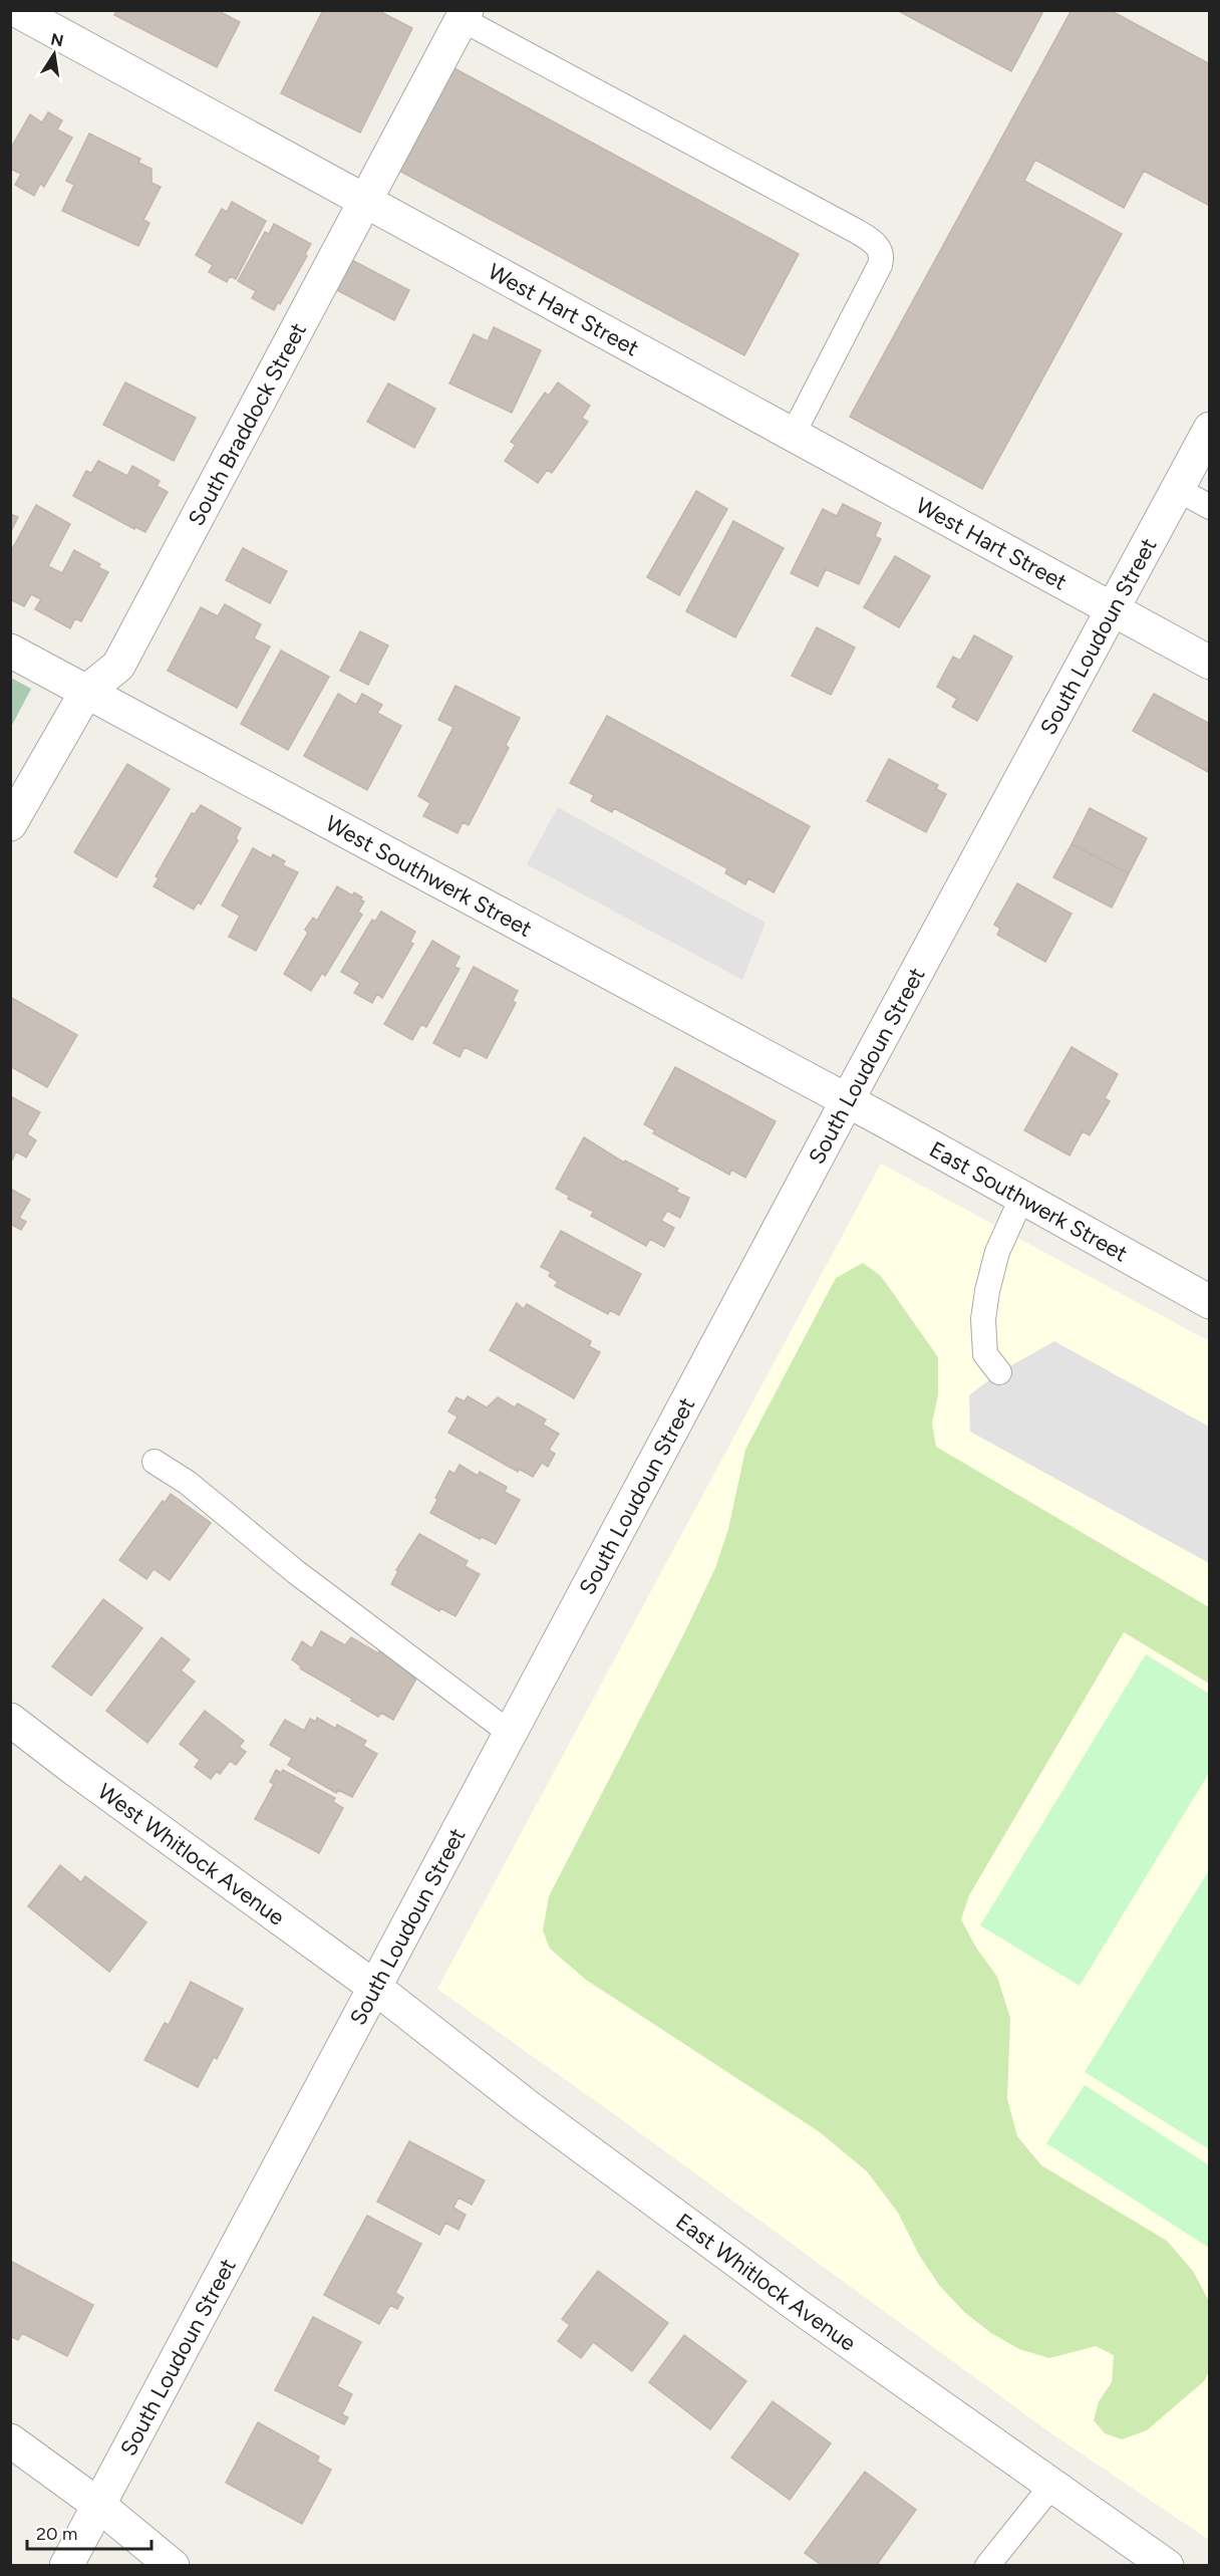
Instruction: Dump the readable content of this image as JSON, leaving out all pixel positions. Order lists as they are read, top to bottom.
{
  "streets": {
    "street": [
      "West Hart Street",
      "South Braddock Street",
      "South Loudoun Street",
      "West Southwerk Street",
      "East Southwerk Street",
      "West Whitlock Avenue",
      "East Whitlock Avenue"
    ]
  },
  "crossings": [
    ["West Hart Street", "South Braddock Street"],
    ["West Hart Street", "South Loudoun Street"],
    ["South Braddock Street", "West Southwerk Street"],
    ["South Loudoun Street", "West Southwerk Street"],
    ["South Loudoun Street", "East Southwerk Street"],
    ["South Loudoun Street", "West Whitlock Avenue"],
    ["South Loudoun Street", "East Whitlock Avenue"],
    ["West Southwerk Street", "East Southwerk Street"],
    ["West Whitlock Avenue", "East Whitlock Avenue"]
  ],
  "scale_bar": "20 m",
  "north": "top"
}
